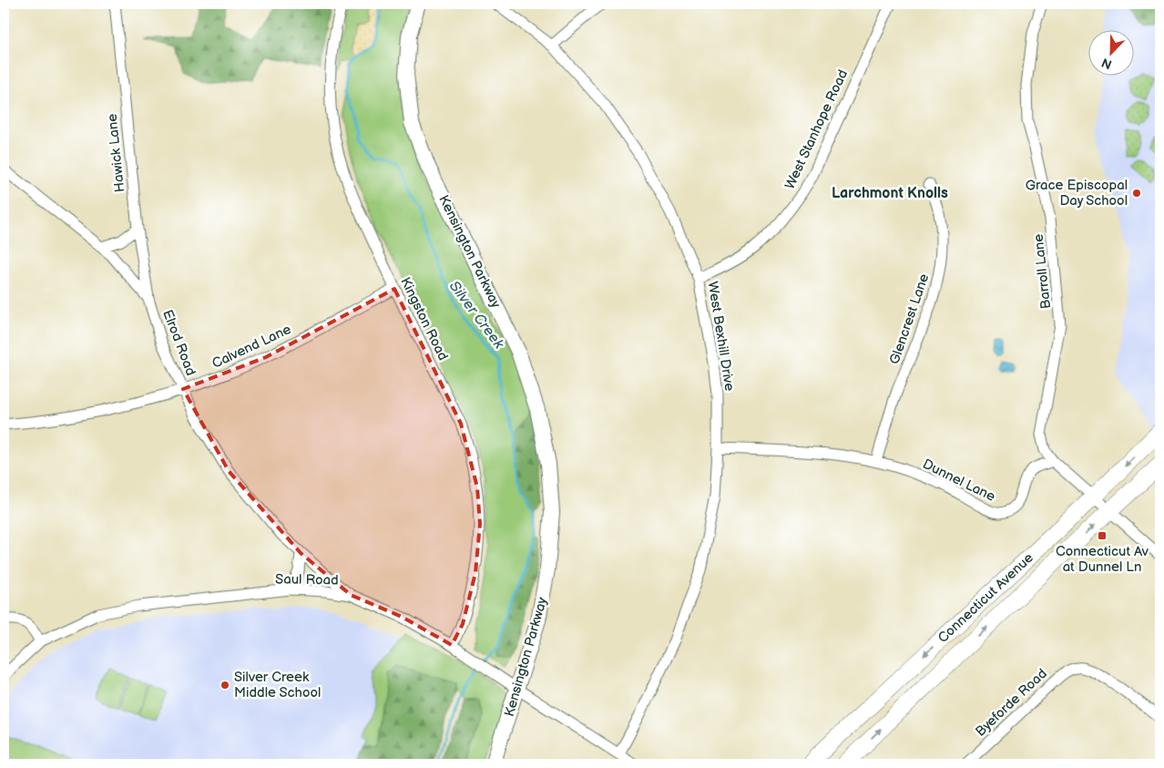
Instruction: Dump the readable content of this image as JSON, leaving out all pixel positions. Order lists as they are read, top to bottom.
{
  "streets": {
    "main road": ["Connecticut Avenue"],
    "street": [
      "West Stanhope Road",
      "Hawick Lane",
      "Kensington Parkway",
      "Barroll Lane",
      "Kingston Road",
      "Glencrest Lane",
      "West Bexhill Drive",
      "Elrod Road",
      "Calvend Lane",
      "Dunnel Lane",
      "Saul Road",
      "Byeforde Road"
    ]
  },
  "crossings": [
    ["West Stanhope Road", "West Bexhill Drive"],
    ["Hawick Lane", "Elrod Road"],
    ["Kensington Parkway", "Saul Road"],
    ["Barroll Lane", "Dunnel Lane"],
    ["Barroll Lane", "Connecticut Avenue"],
    ["Kingston Road", "Calvend Lane"],
    ["Kingston Road", "Saul Road"],
    ["Glencrest Lane", "Dunnel Lane"],
    ["West Bexhill Drive", "Dunnel Lane"],
    ["West Bexhill Drive", "Saul Road"],
    ["Elrod Road", "Calvend Lane"],
    ["Elrod Road", "Saul Road"]
  ],
  "districts": ["Larchmont Knolls"],
  "water": ["Silver Creek"],
  "places": {
    "other": ["Grace Episcopal Day School", "Silver Creek Middle School"],
    "transit": ["Connecticut Av at Dunnel Ln"]
  },
  "north": "bottom left"
}
